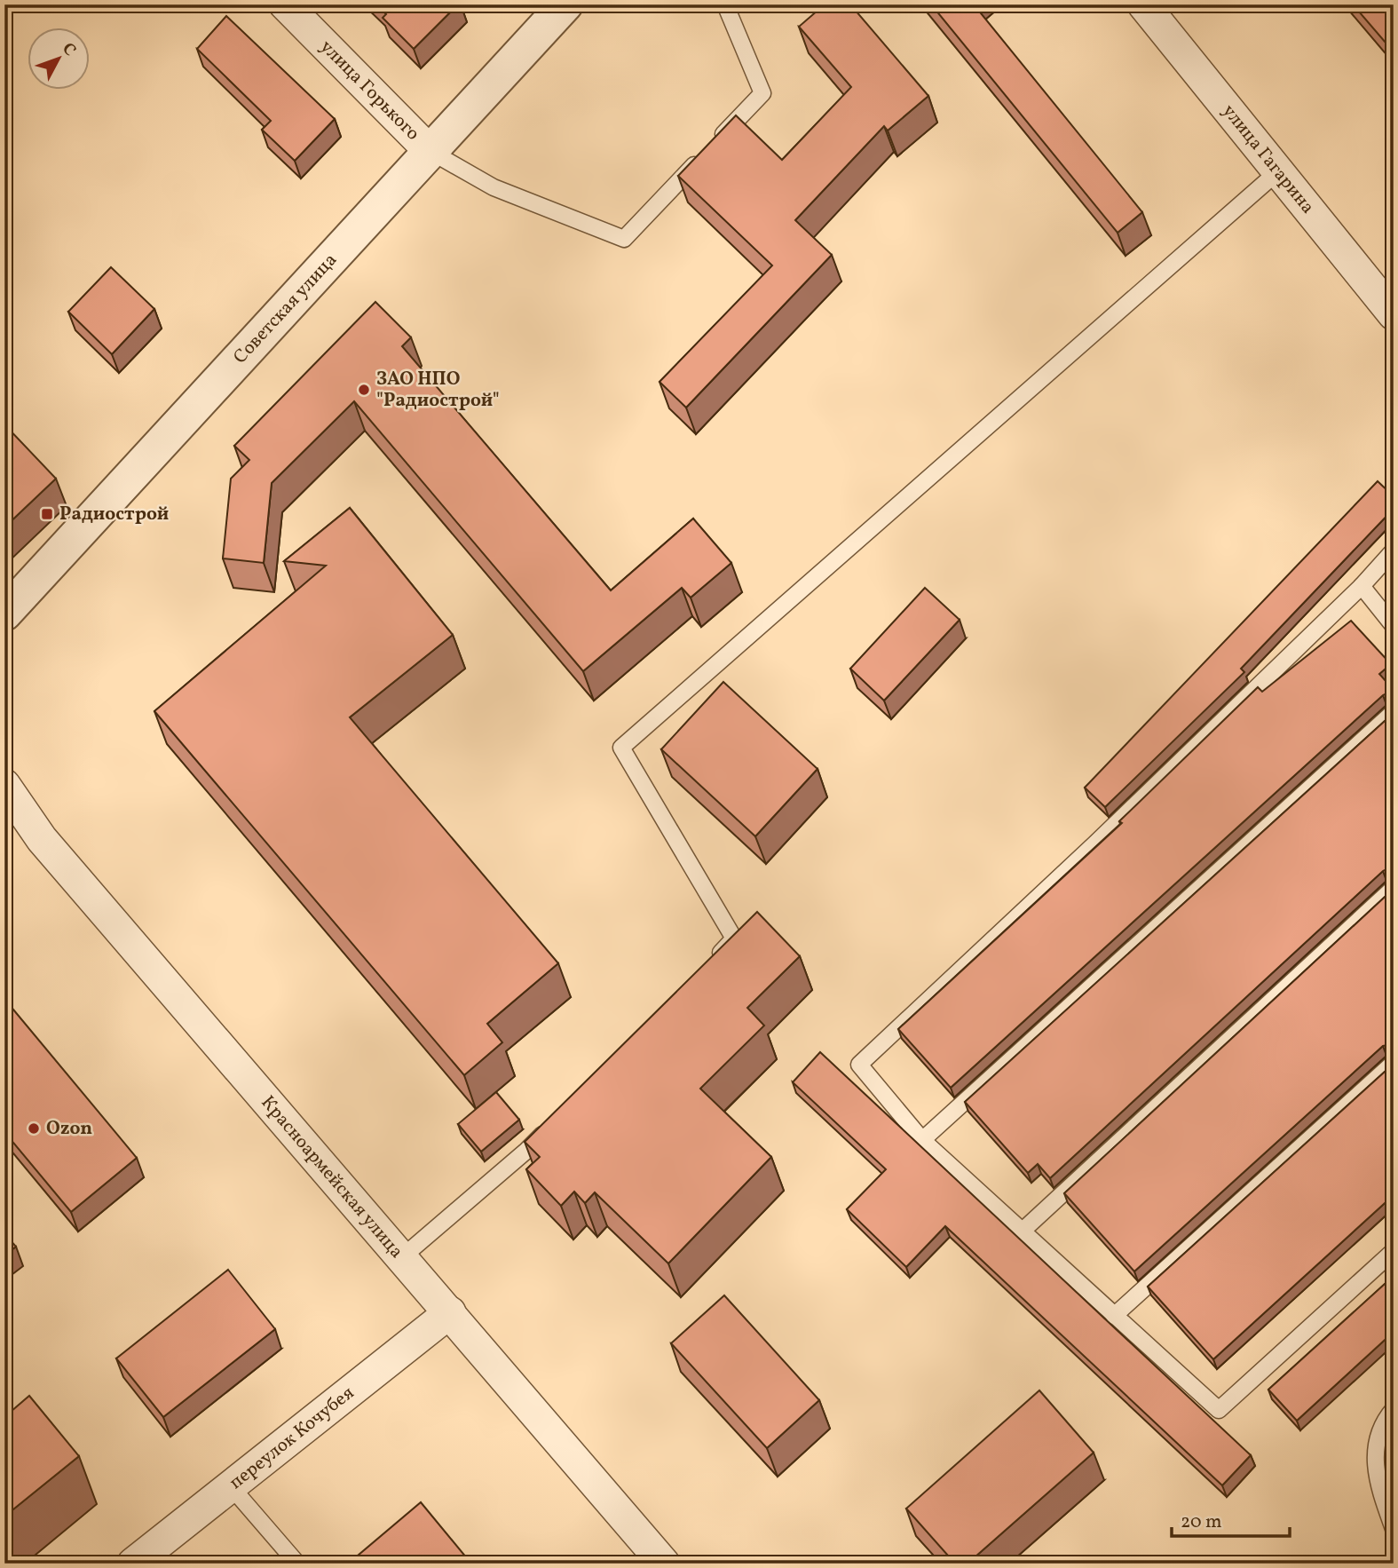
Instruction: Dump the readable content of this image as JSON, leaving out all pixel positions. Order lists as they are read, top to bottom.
{
  "streets": {
    "street": [
      "улица Горького",
      "улица Гагарина",
      "Советская улица",
      "Красноармейская улица",
      "переулок Кочубея"
    ]
  },
  "crossings": [
    ["улица Горького", "Советская улица"],
    ["Красноармейская улица", "переулок Кочубея"]
  ],
  "places": {
    "other": ["ЗАО НПО \"Радиострой\"", "Ozon"],
    "transit": ["Радиострой"]
  },
  "scale_bar": "20 m",
  "north": "top right"
}
